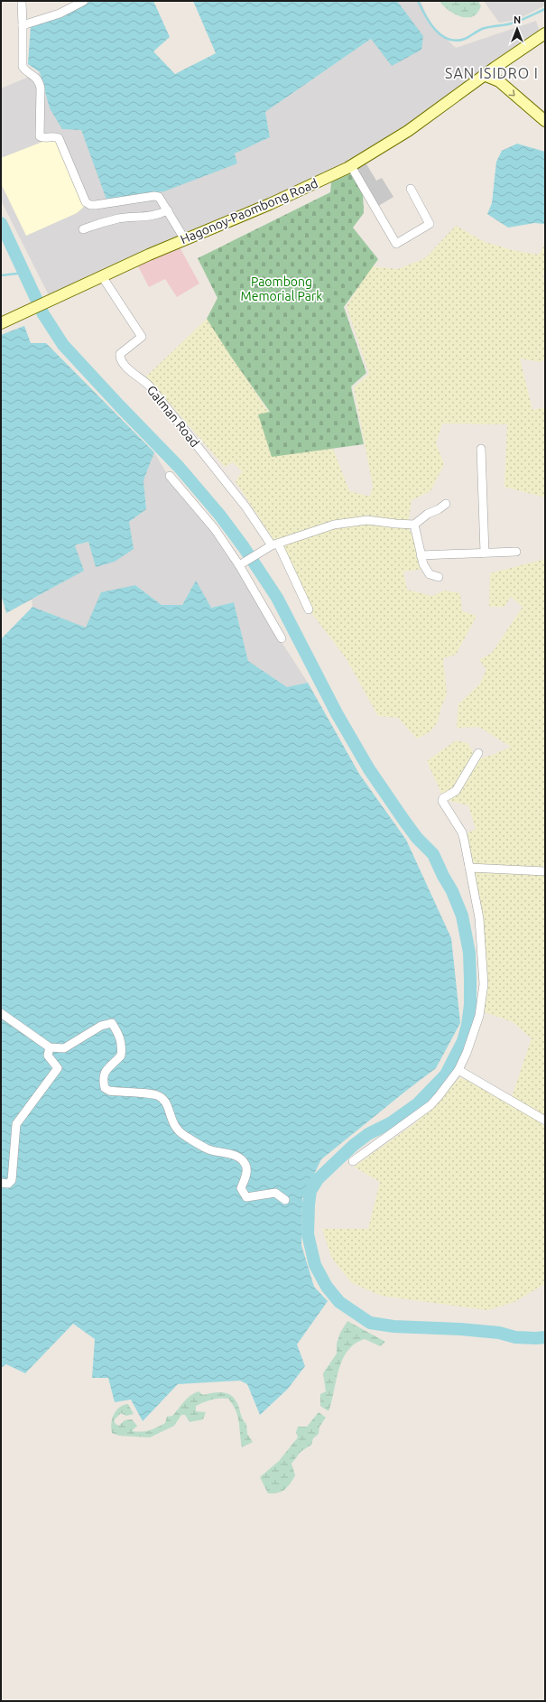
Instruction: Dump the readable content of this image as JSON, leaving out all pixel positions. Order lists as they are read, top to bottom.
{
  "streets": {
    "main road": ["Hagonoy-Paombong Road"],
    "street": ["Galman Road"]
  },
  "crossings": [
    ["Hagonoy-Paombong Road", "Galman Road"]
  ],
  "districts": ["SAN ISIDRO I"],
  "parks": ["Paombong Memorial Park"],
  "north": "top"
}
